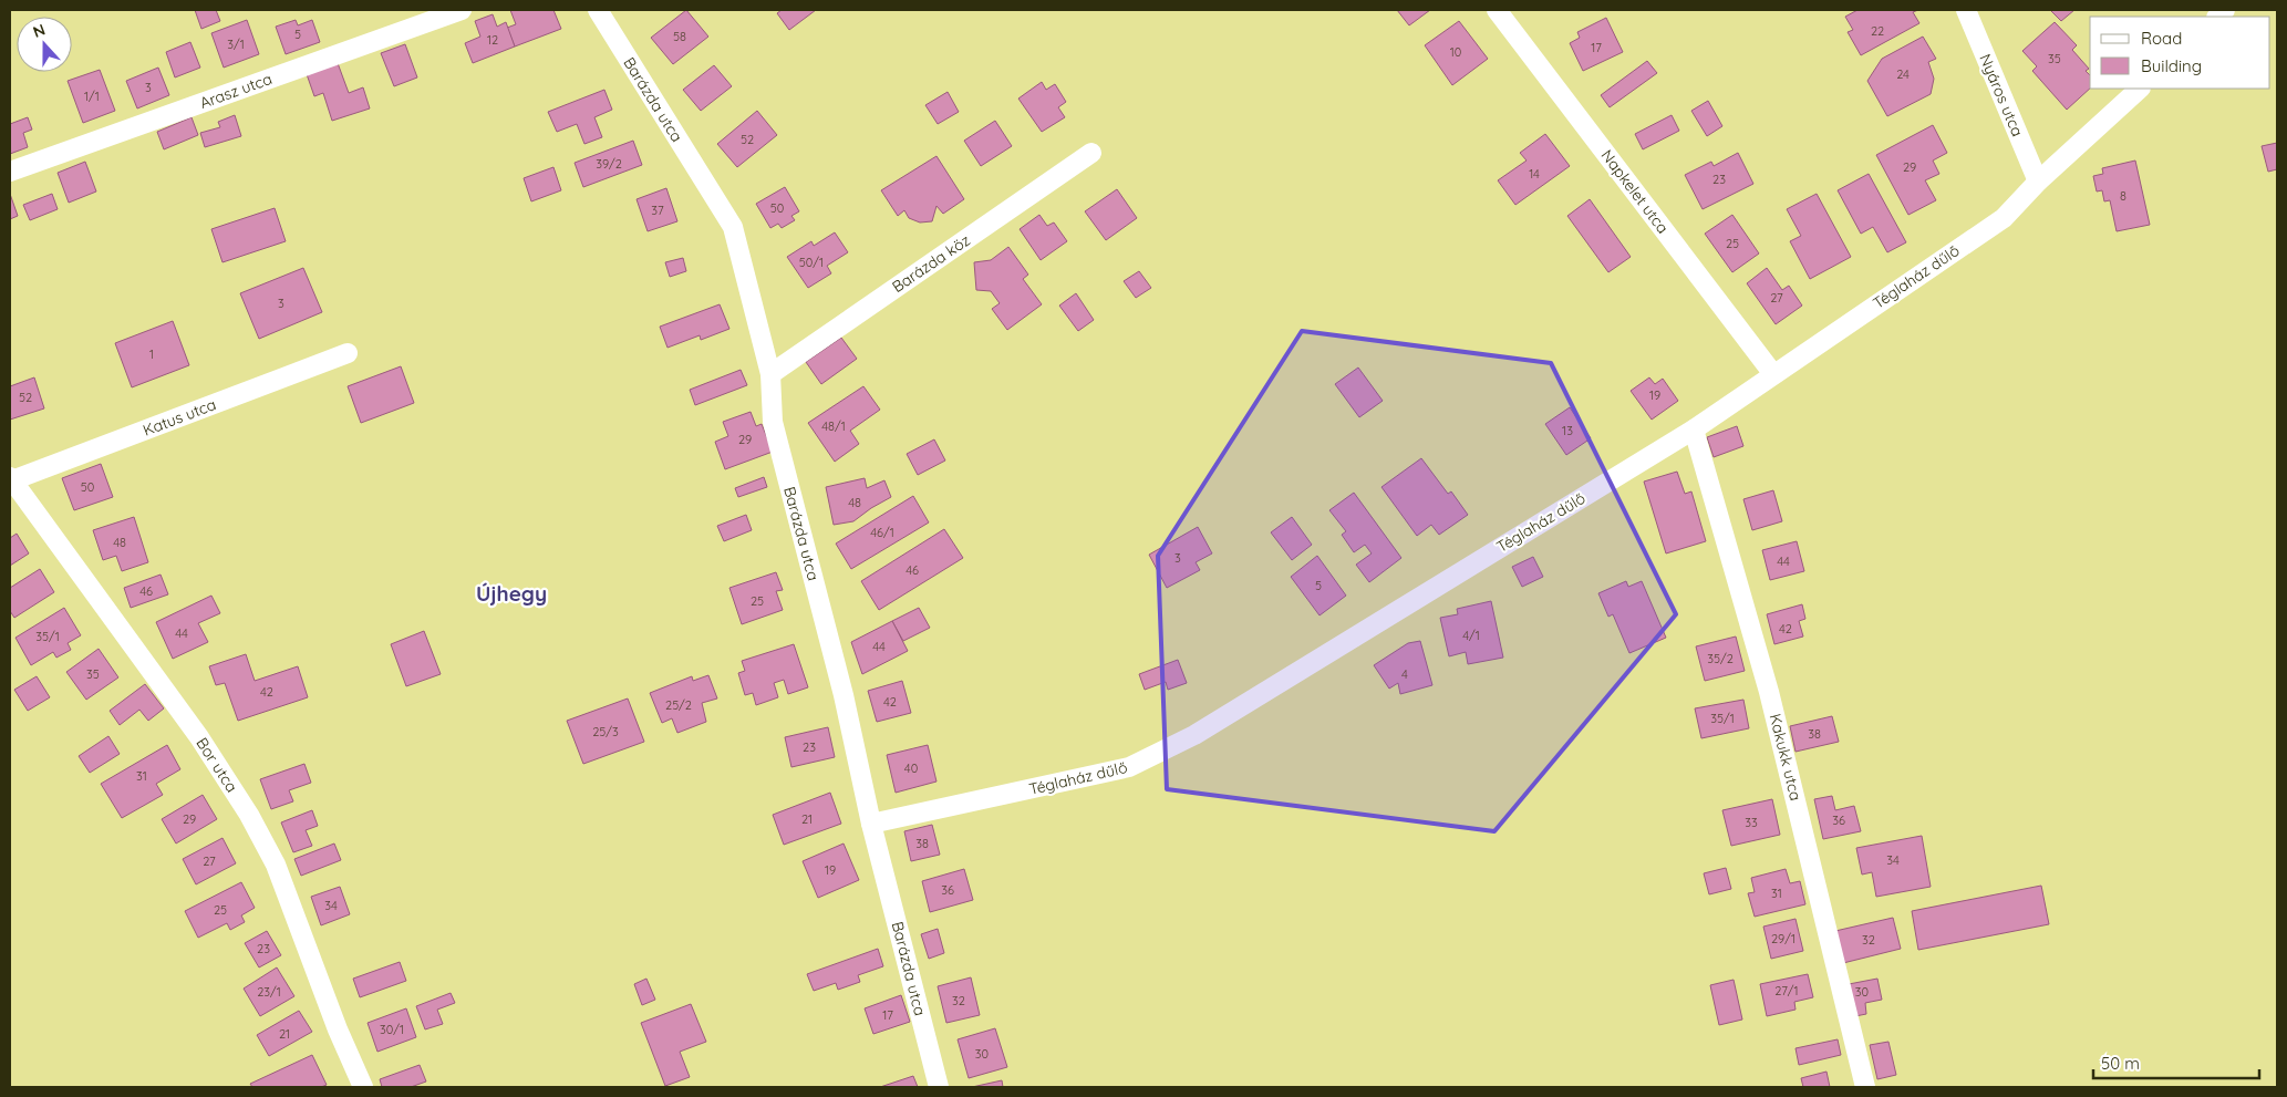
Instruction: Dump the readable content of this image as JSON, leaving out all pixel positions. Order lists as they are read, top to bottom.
{
  "streets": {
    "street": [
      "Arasz utca",
      "Nyáros utca",
      "Barázda utca",
      "Napkelet utca",
      "Barázda köz",
      "Téglaház dűlő",
      "Katus utca",
      "Kakukk utca",
      "Bor utca"
    ]
  },
  "crossings": [
    ["Nyáros utca", "Téglaház dűlő"],
    ["Barázda utca", "Barázda köz"],
    ["Barázda utca", "Téglaház dűlő"],
    ["Napkelet utca", "Téglaház dűlő"],
    ["Téglaház dűlő", "Kakukk utca"],
    ["Katus utca", "Bor utca"]
  ],
  "districts": ["Újhegy"],
  "house_numbers": [
    "22",
    "5",
    "58",
    "12",
    "3/1",
    "17",
    "10",
    "35",
    "24",
    "3",
    "1/1",
    "52",
    "39/2",
    "29",
    "14",
    "23",
    "8",
    "50",
    "37",
    "25",
    "50/1",
    "27",
    "3",
    "1",
    "19",
    "52",
    "48/1",
    "13",
    "29",
    "50",
    "48",
    "46/1",
    "48",
    "3",
    "44",
    "46",
    "5",
    "46",
    "25",
    "42",
    "44",
    "4/1",
    "35/1",
    "44",
    "35/2",
    "35",
    "4",
    "42",
    "42",
    "25/2",
    "35/1",
    "25/3",
    "38",
    "23",
    "40",
    "31",
    "29",
    "21",
    "36",
    "33",
    "38",
    "34",
    "27",
    "19",
    "36",
    "31",
    "34",
    "25",
    "29/1",
    "32",
    "23",
    "27/1",
    "23/1",
    "30",
    "32",
    "17",
    "30/1",
    "21",
    "30"
  ],
  "legend": ["Road", "Building"],
  "scale_bar": "50 m",
  "north": "top"
}
